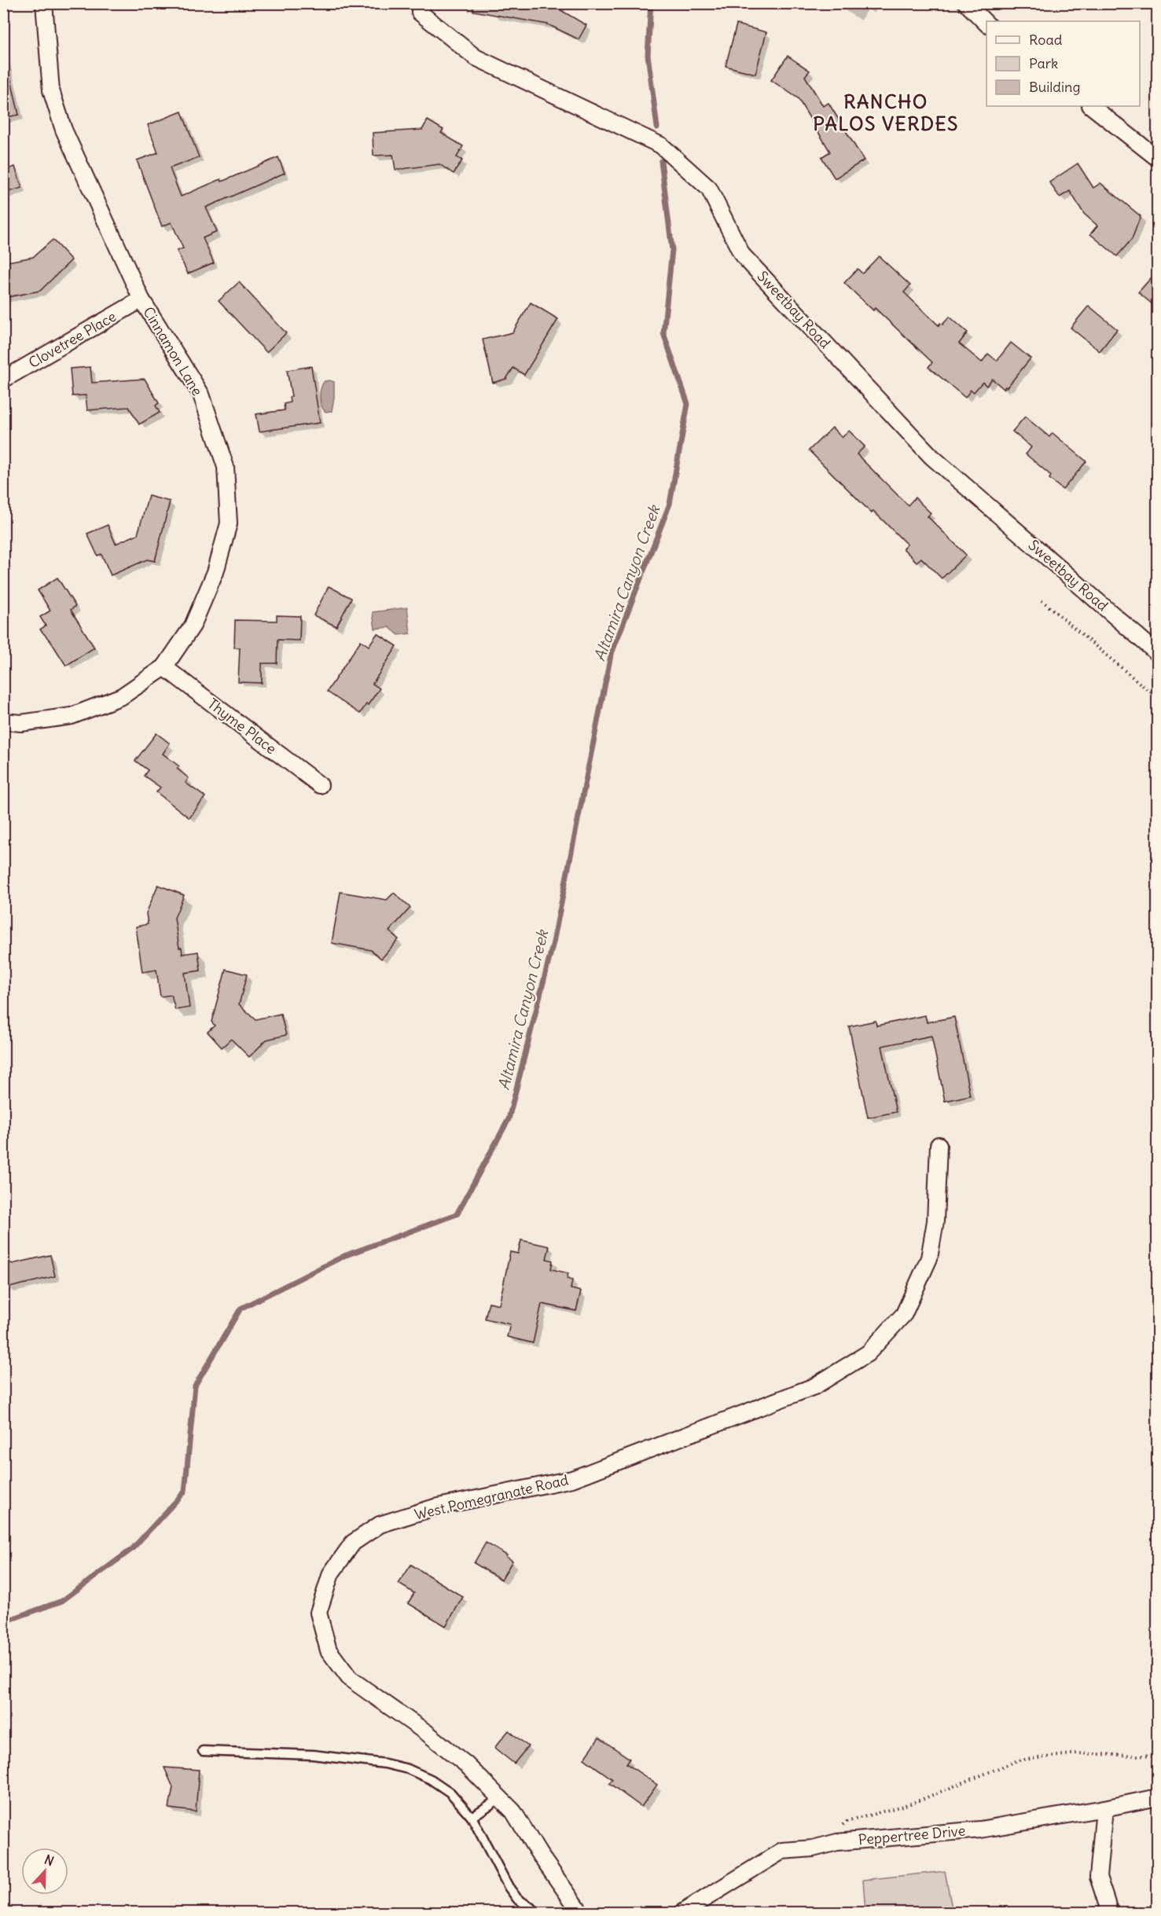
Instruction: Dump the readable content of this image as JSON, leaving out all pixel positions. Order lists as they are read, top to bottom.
{
  "streets": {
    "street": [
      "Sweetbay Road",
      "Clovetree Place",
      "Cinnamon Lane",
      "Thyme Place",
      "West Pomegranate Road",
      "Peppertree Drive"
    ]
  },
  "crossings": [
    ["Clovetree Place", "Cinnamon Lane"],
    ["Cinnamon Lane", "Thyme Place"]
  ],
  "districts": ["RANCHO PALOS VERDES"],
  "water": ["Altamira Canyon Creek"],
  "legend": ["Road", "Park", "Building"],
  "north": "top"
}
